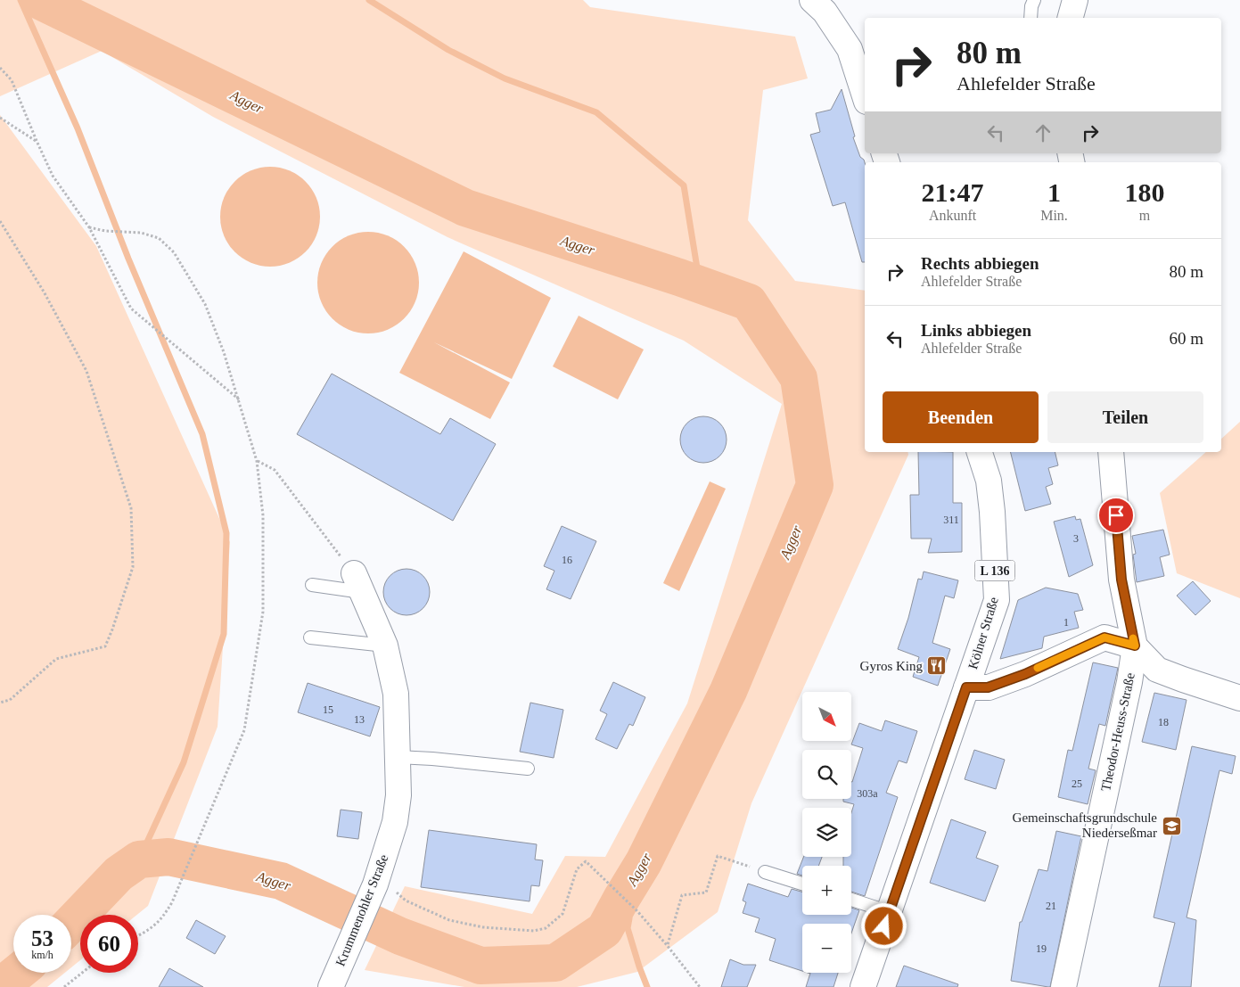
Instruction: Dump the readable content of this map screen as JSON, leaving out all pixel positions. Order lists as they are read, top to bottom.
{
  "streets": {
    "street": [
      "L 136",
      "Kölner Straße",
      "Theodor-Heuss-Straße",
      "Krummenohler Straße"
    ]
  },
  "water": ["Agger"],
  "places": {
    "restaurant": ["Gyros King"],
    "school or university": ["Gemeinschaftsgrundschule Niederseßmar"]
  },
  "house_numbers": [
    "311",
    "3",
    "16",
    "1",
    "15",
    "13",
    "18",
    "25",
    "303a",
    "21",
    "19"
  ],
  "north": "bottom right",
  "page": {
    "turn": ["80 m", "Ahlefelder Straße"],
    "eta": [
      "21:47",
      "Ankunft",
      "1",
      "Min.",
      "180",
      "m"
    ],
    "list": [
      {
        "name": "Rechts abbiegen",
        "note": "Ahlefelder Straße",
        "value": "80 m"
      },
      {
        "name": "Links abbiegen",
        "note": "Ahlefelder Straße",
        "value": "60 m"
      }
    ],
    "buttons": ["Beenden", "Teilen"],
    "map_buttons": ["+", "−"],
    "speed": "53 km/h",
    "limit": "60"
  }
}
